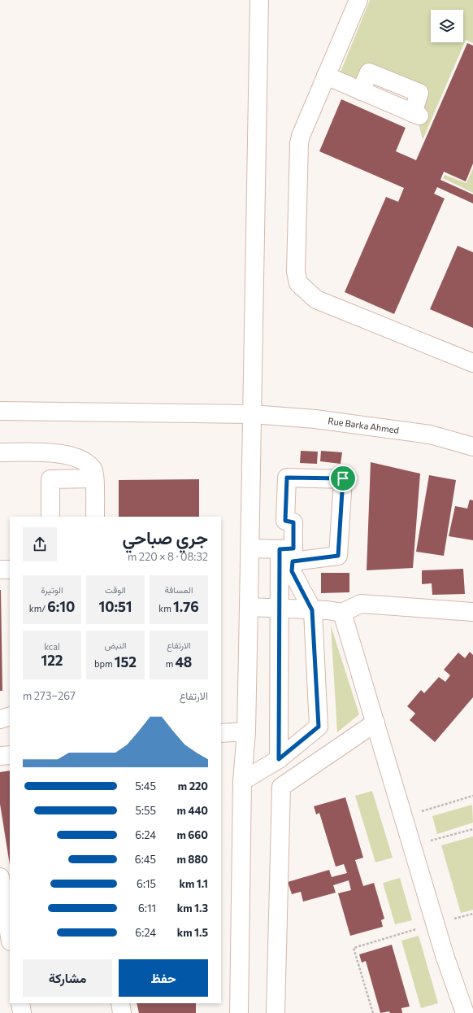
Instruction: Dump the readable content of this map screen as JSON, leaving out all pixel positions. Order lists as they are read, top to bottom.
{
  "streets": {
    "street": ["Rue Barka Ahmed"]
  },
  "page": {
    "heading": ["جري صباحي", "08:32 · 8 × 220 m"],
    "stats": [
      ["المسافة", "1.76 km"],
      ["الوقت", "10:51"],
      ["الوتيرة", "6:10 /km"],
      ["الارتفاع", "48 m"],
      ["النبض", "152 bpm"],
      ["kcal", "122"]
    ],
    "chart": ["الارتفاع", "267–273 m"],
    "list": [
      {
        "name": "220 m",
        "note": "5:45"
      },
      {
        "name": "440 m",
        "note": "5:55"
      },
      {
        "name": "660 m",
        "note": "6:24"
      },
      {
        "name": "880 m",
        "note": "6:45"
      },
      {
        "name": "1.1 km",
        "note": "6:15"
      },
      {
        "name": "1.3 km",
        "note": "6:11"
      },
      {
        "name": "1.5 km",
        "note": "6:24"
      }
    ],
    "buttons": ["حفظ", "مشاركة"]
  }
}
